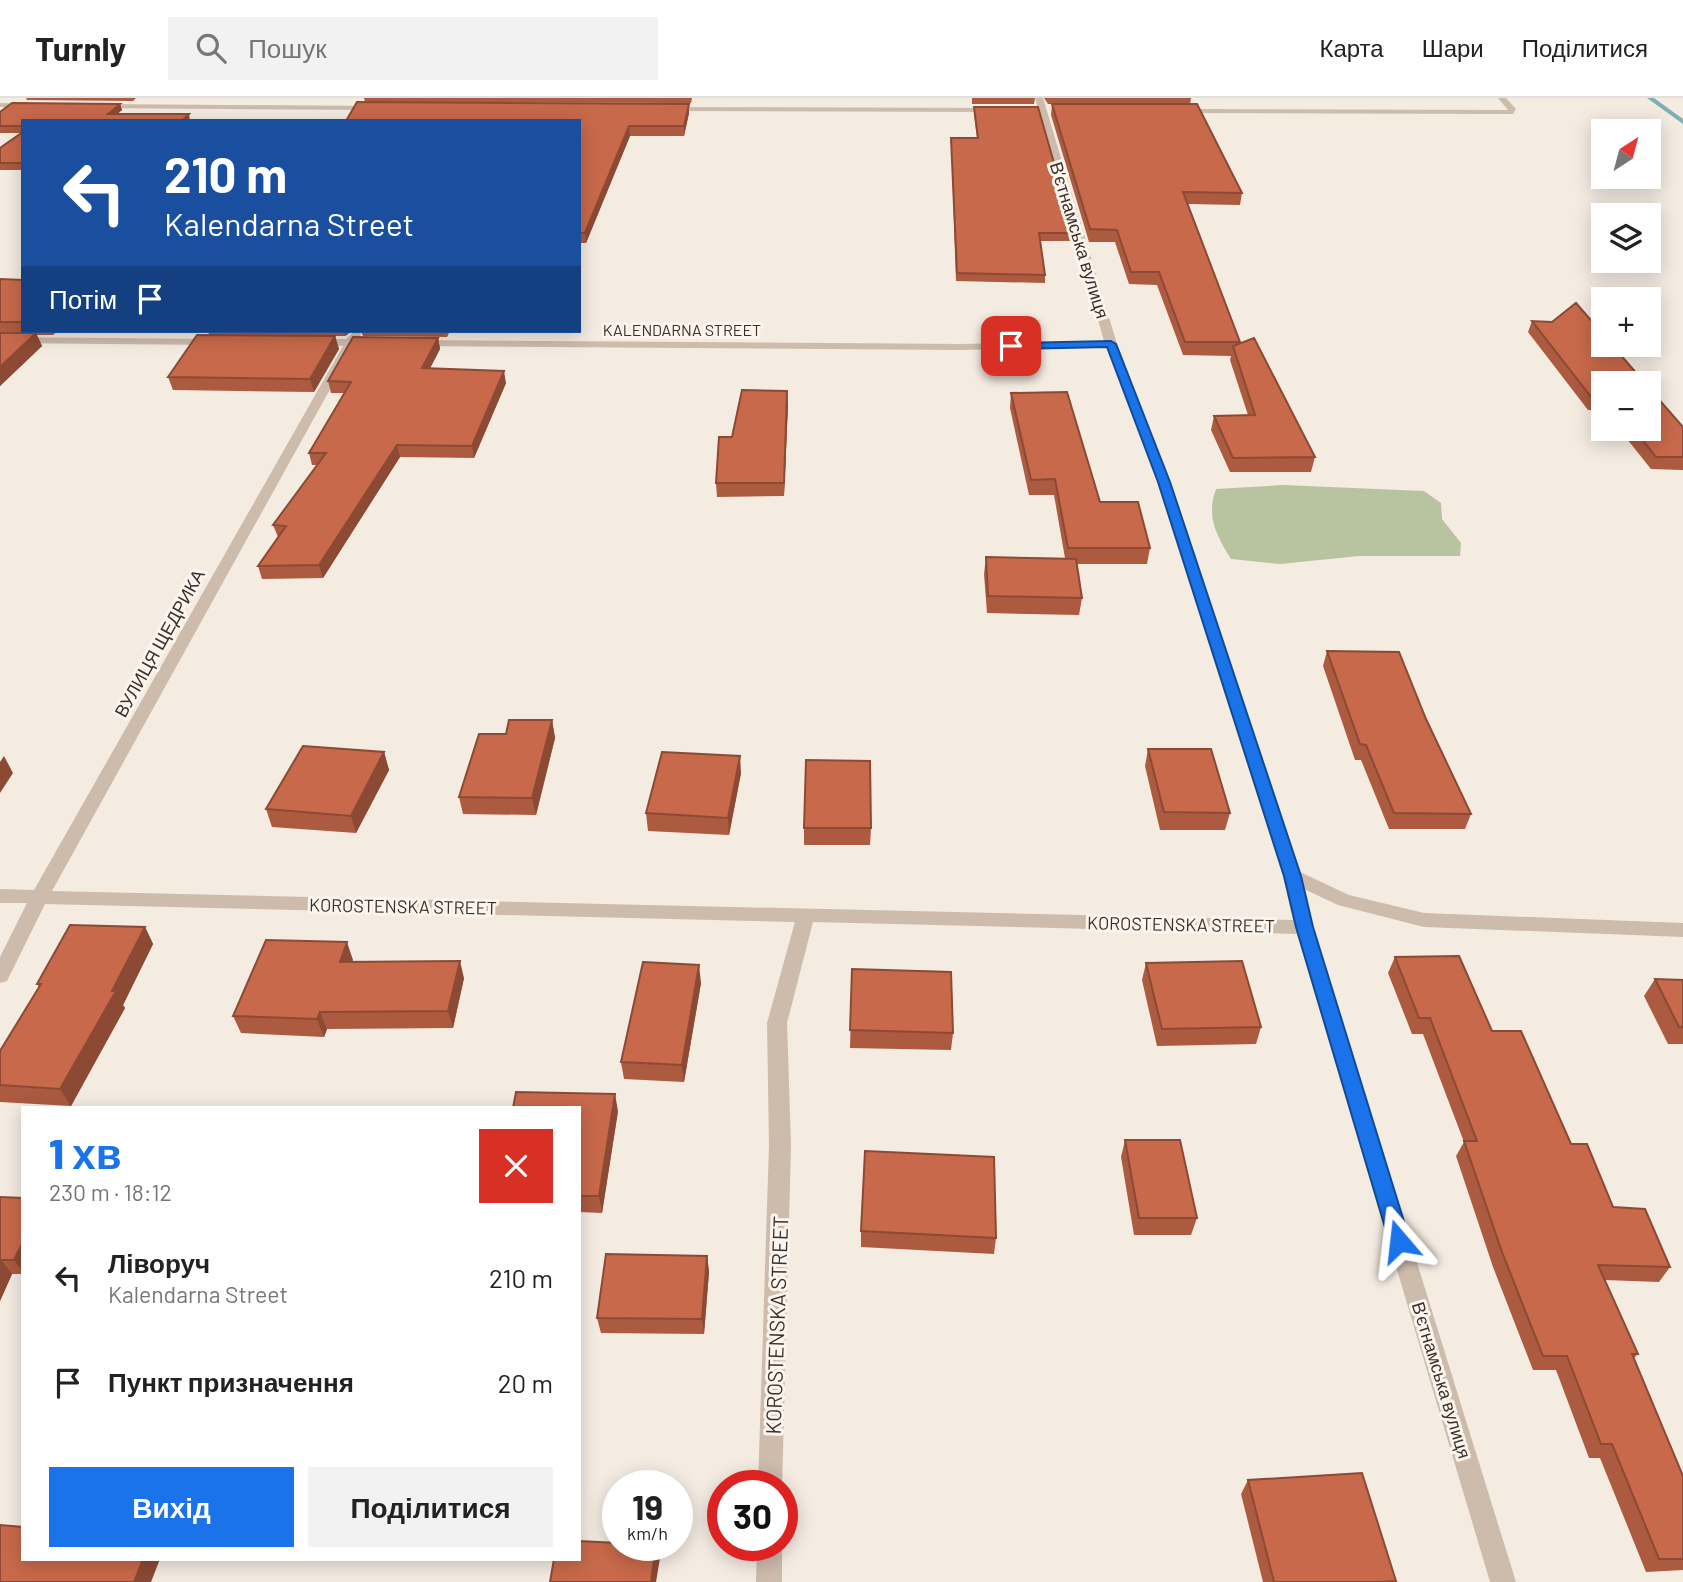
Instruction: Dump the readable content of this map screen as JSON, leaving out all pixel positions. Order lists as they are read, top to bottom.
{
  "streets": {
    "street": [
      "Вʼєтнамська вулиця",
      "KALENDARNA STREET",
      "ВУЛИЦЯ ЩЕДРИКА",
      "KOROSTENSKA STREET"
    ]
  },
  "crossings": [
    ["Вʼєтнамська вулиця", "KALENDARNA STREET"],
    ["Вʼєтнамська вулиця", "KOROSTENSKA STREET"],
    ["ВУЛИЦЯ ЩЕДРИКА", "KOROSTENSKA STREET"]
  ],
  "north": "top right",
  "page": {
    "header": "Turnly",
    "search": "Пошук",
    "nav": ["Карта", "Шари", "Поділитися"],
    "map_buttons": ["+", "−"],
    "turn": ["210 m", "Kalendarna Street"],
    "then": "Потім",
    "heading": ["1 хв", "230 m · 18:12"],
    "list": [
      {
        "name": "Ліворуч",
        "note": "Kalendarna Street",
        "value": "210 m"
      },
      {
        "name": "Пункт призначення",
        "value": "20 m"
      }
    ],
    "buttons": ["Вихід", "Поділитися"],
    "speed": "19 km/h",
    "limit": "30"
  }
}
